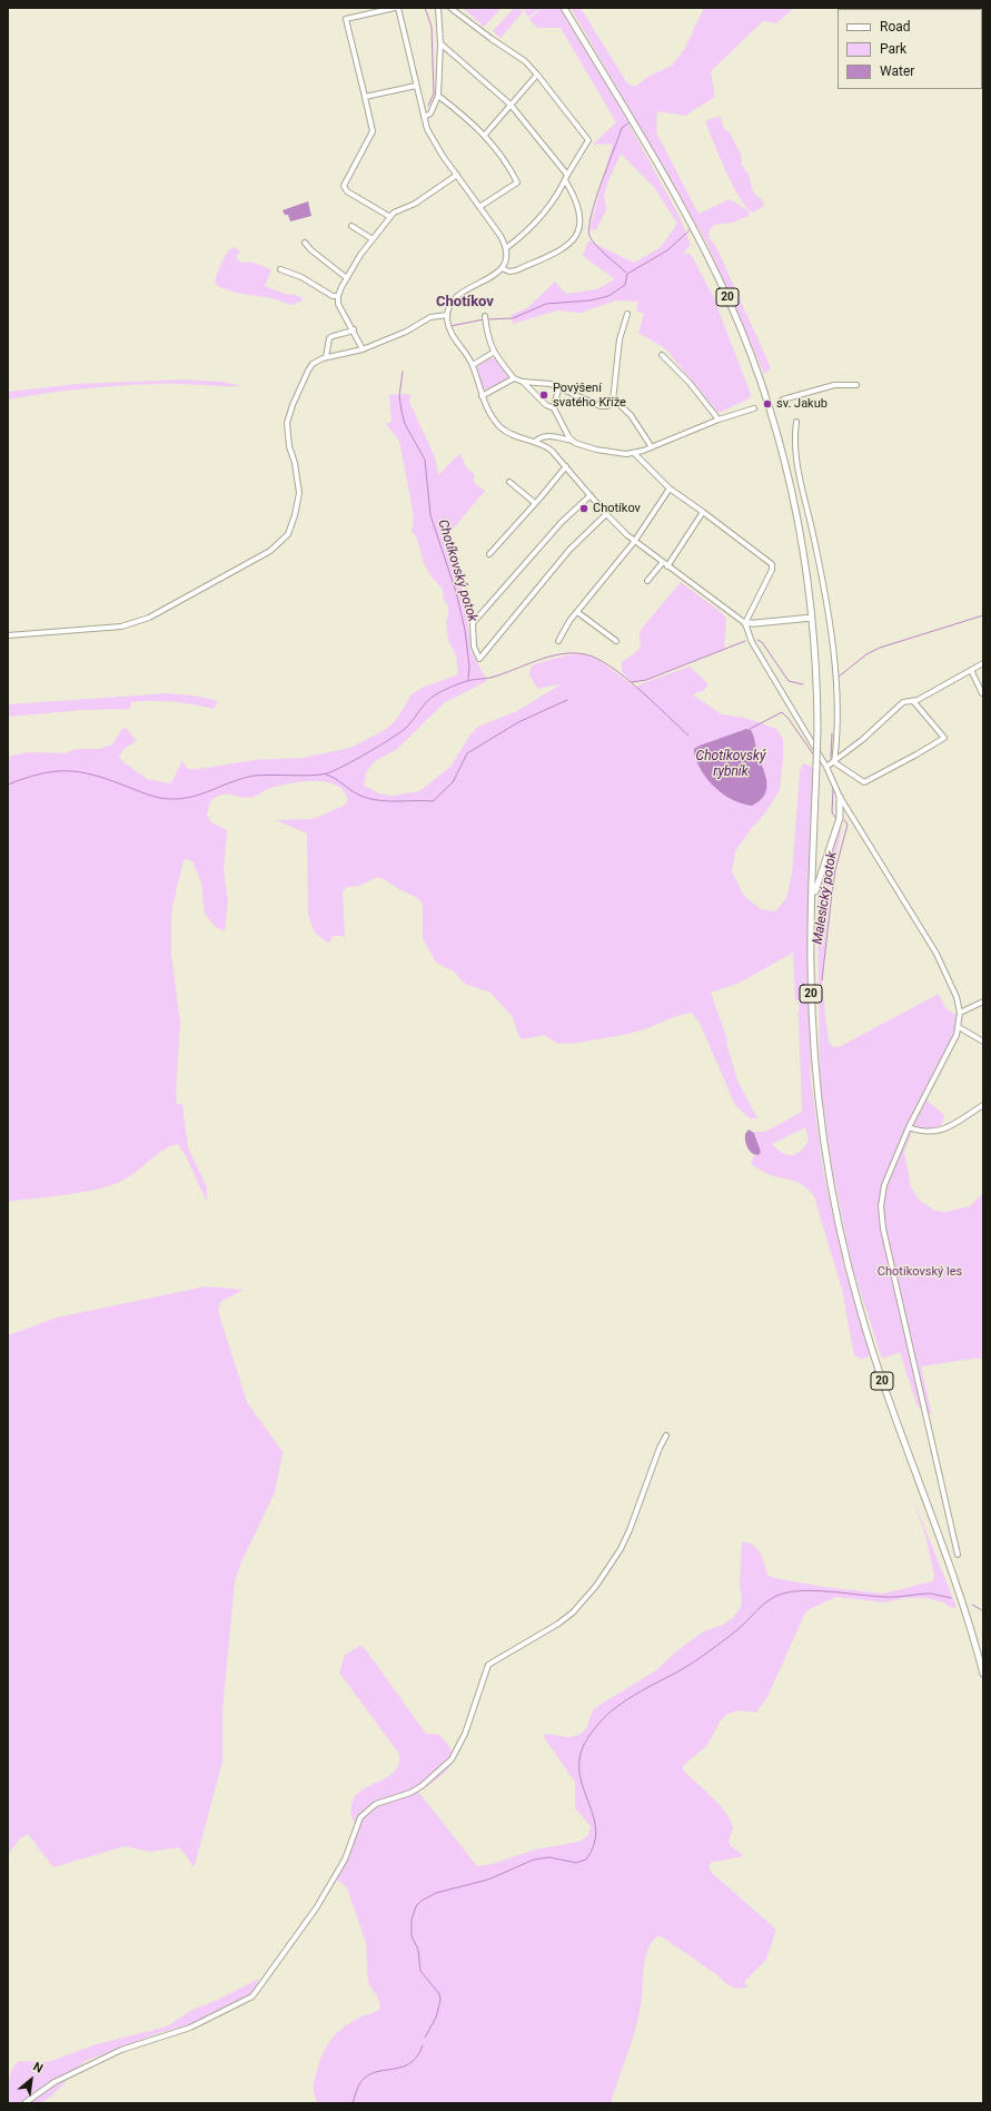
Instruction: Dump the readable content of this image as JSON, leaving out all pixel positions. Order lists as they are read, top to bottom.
{
  "streets": {
    "main road": ["20"]
  },
  "districts": ["Chotíkov"],
  "water": ["Chotíkovský potok", "Chotíkovský rybník", "Malesický potok"],
  "parks": ["Chotíkovský les"],
  "places": ["Povýšení svatého Kříže", "sv. Jakub", "Chotíkov"],
  "legend": ["Road", "Park", "Water"],
  "north": "top right"
}
